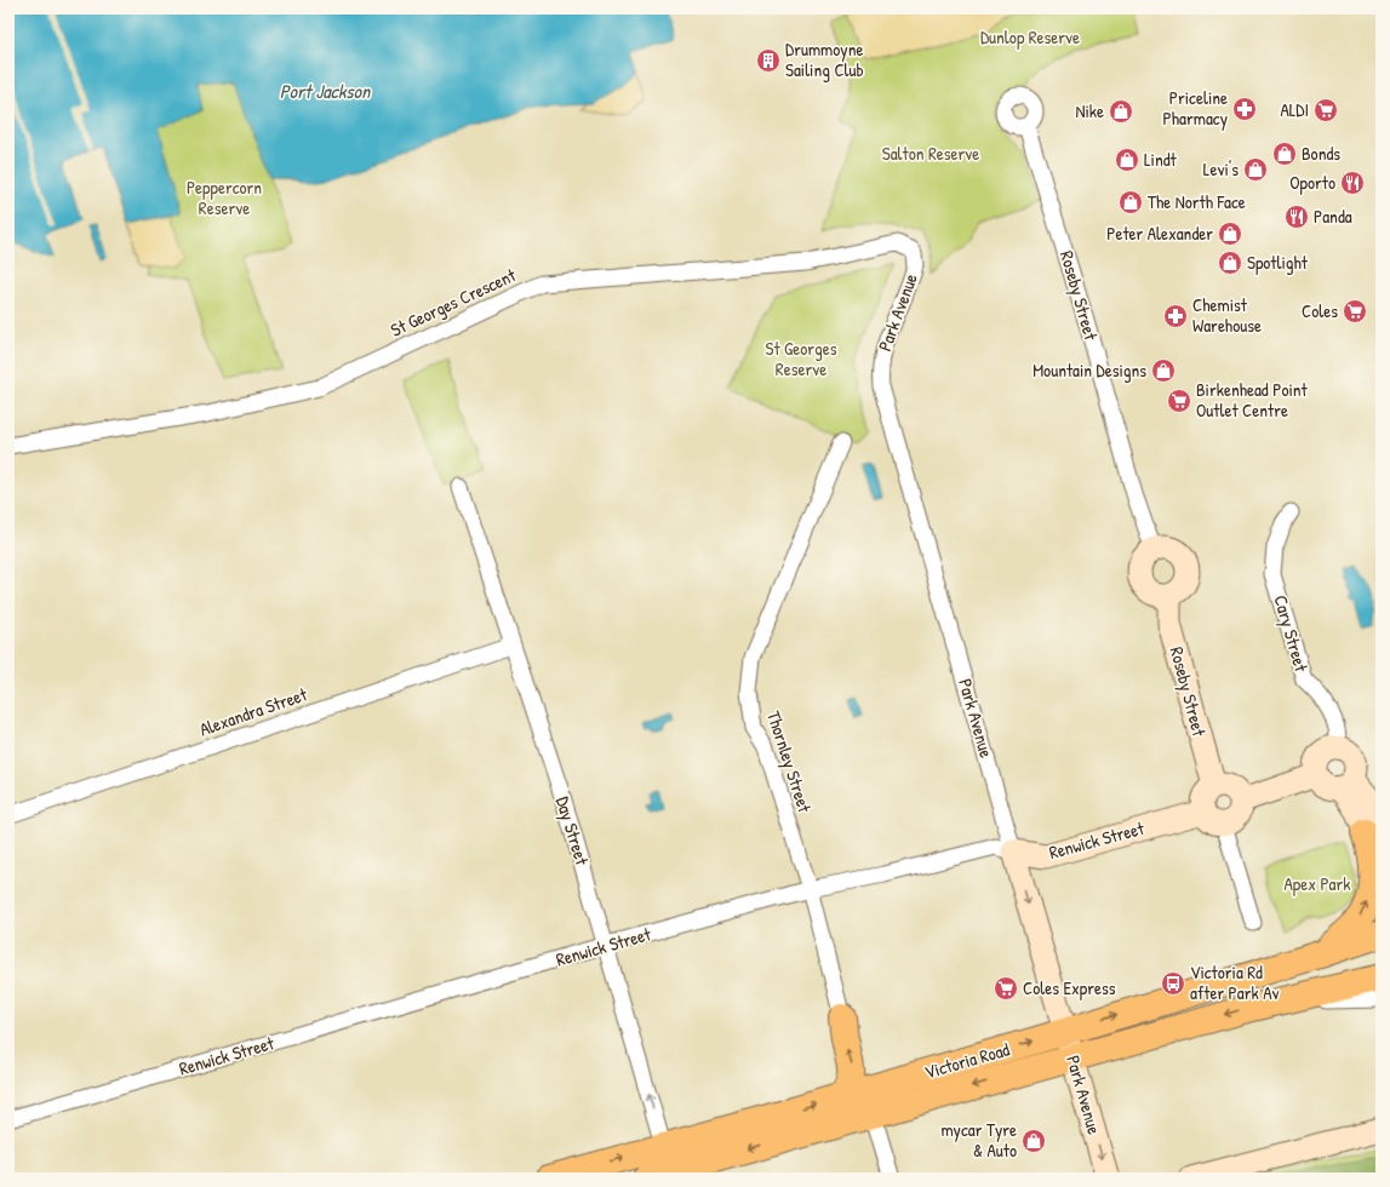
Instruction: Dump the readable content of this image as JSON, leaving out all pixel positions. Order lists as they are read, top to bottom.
{
  "streets": {
    "highway": ["Victoria Road"],
    "street": [
      "Roseby Street",
      "St Georges Crescent",
      "Park Avenue",
      "Cary Street",
      "Alexandra Street",
      "Thornley Street",
      "Day Street",
      "Renwick Street"
    ]
  },
  "crossings": [
    ["Roseby Street", "Renwick Street"],
    ["St Georges Crescent", "Park Avenue"],
    ["Park Avenue", "Renwick Street"],
    ["Park Avenue", "Victoria Road"],
    ["Alexandra Street", "Day Street"],
    ["Thornley Street", "Renwick Street"],
    ["Day Street", "Renwick Street"],
    ["Day Street", "Victoria Road"]
  ],
  "water": ["Port Jackson"],
  "parks": [
    "Dunlop Reserve",
    "Salton Reserve",
    "Peppercorn Reserve",
    "St Georges Reserve",
    "Apex Park"
  ],
  "places": {
    "building": ["Drummoyne Sailing Club"],
    "pharmacy": ["Priceline Pharmacy", "Chemist Warehouse"],
    "supermarket": [
      "ALDI",
      "Coles",
      "Birkenhead Point Outlet Centre",
      "Coles Express"
    ],
    "shop": [
      "Nike",
      "Bonds",
      "Lindt",
      "Levi's",
      "The North Face",
      "Peter Alexander",
      "Spotlight",
      "Mountain Designs",
      "mycar Tyre & Auto"
    ],
    "restaurant": ["Oporto", "Panda"],
    "bus stop": ["Victoria Rd after Park Av"]
  }
}
